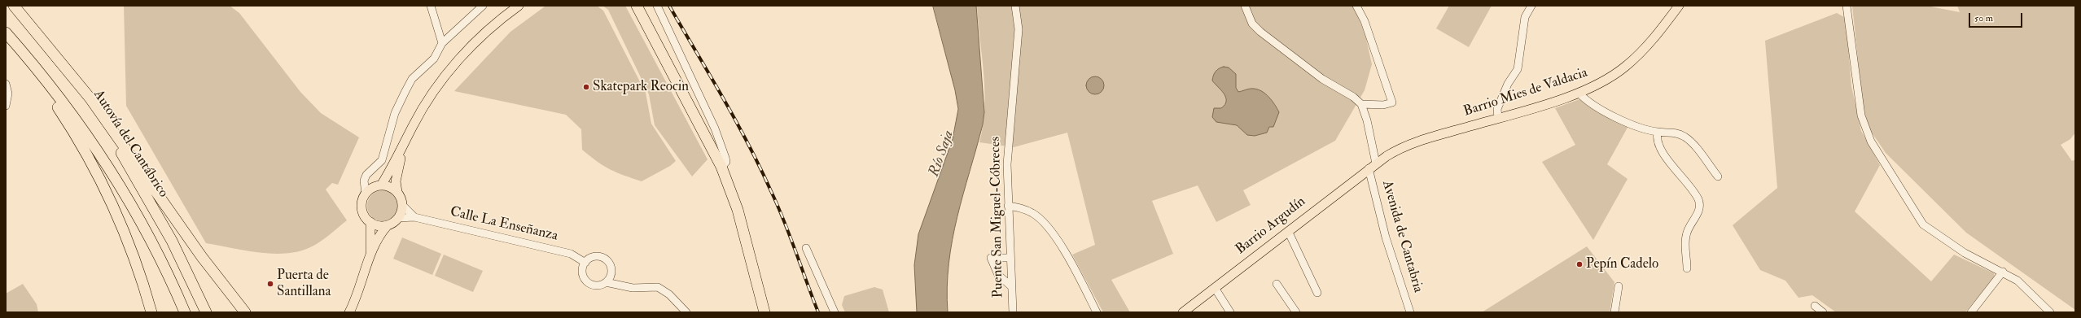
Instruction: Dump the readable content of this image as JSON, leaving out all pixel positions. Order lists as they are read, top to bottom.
{
  "streets": {
    "highway": ["Autovía del Cantábrico"],
    "main road": ["Barrio Mies de Valdacia", "Barrio Argudín"],
    "street": ["Puente San Miguel-Cóbreces", "Calle La Enseñanza", "Avenida de Cantabria"]
  },
  "crossings": [
    ["Barrio Mies de Valdacia", "Barrio Argudín"],
    ["Barrio Mies de Valdacia", "Avenida de Cantabria"],
    ["Barrio Argudín", "Avenida de Cantabria"]
  ],
  "water": ["Río Saja"],
  "places": ["Skatepark Reocin", "Pepín Cadelo", "Puerta de Santillana"],
  "scale_bar": "50 m"
}
